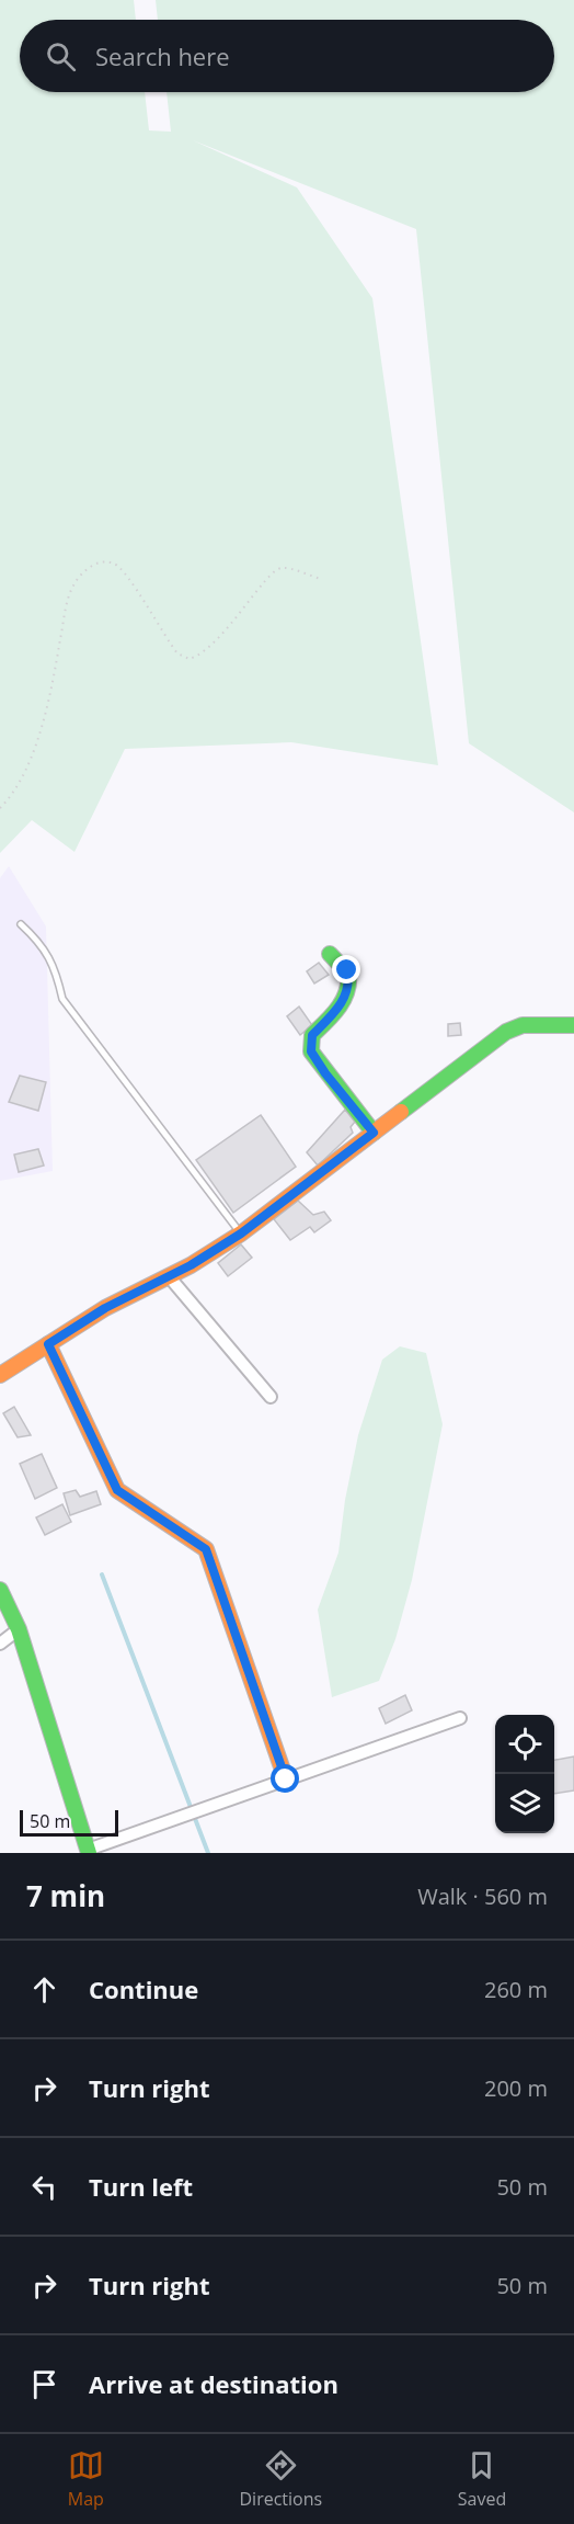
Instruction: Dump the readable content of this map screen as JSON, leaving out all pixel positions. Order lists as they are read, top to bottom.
{
  "scale_bar": "50 m",
  "page": {
    "search": "Search here",
    "scale": "50 m",
    "heading": ["7 min", "Walk · 560 m"],
    "list": [
      ["Continue", "260 m"],
      ["Turn right", "200 m"],
      ["Turn left", "50 m"],
      ["Turn right", "50 m"],
      "Arrive at destination"
    ],
    "nav": ["Map", "Directions", "Saved"]
  }
}
